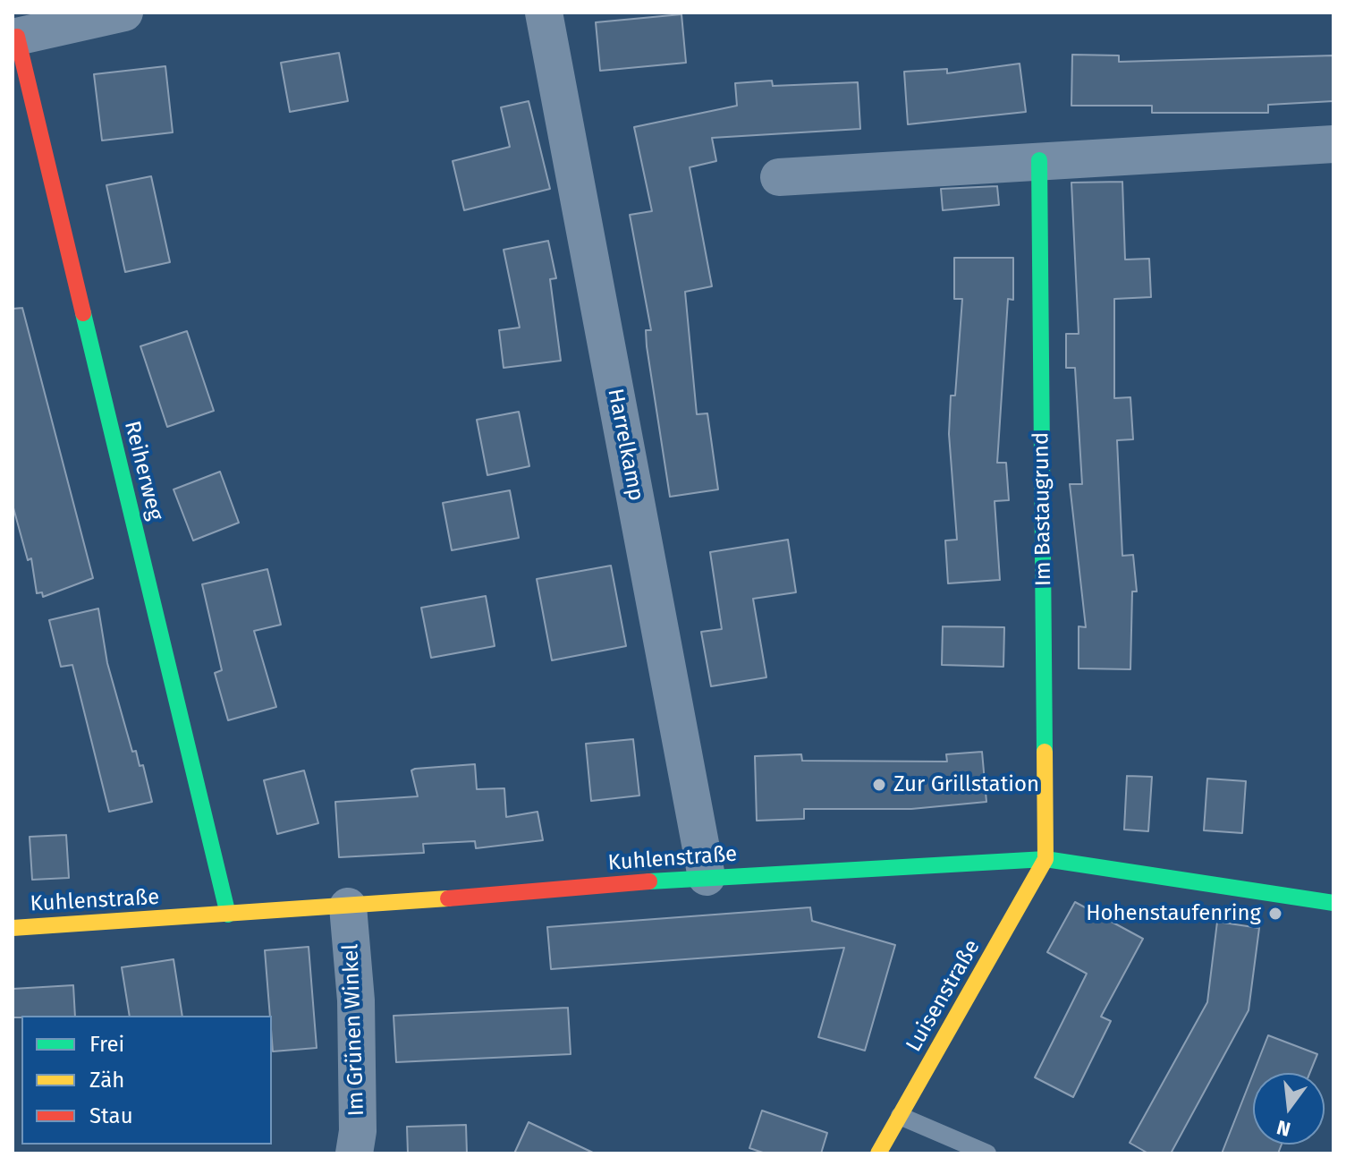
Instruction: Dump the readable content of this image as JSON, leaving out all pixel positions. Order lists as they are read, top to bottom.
{
  "streets": {
    "street": [
      "Harrelkamp",
      "Reiherweg",
      "Im Bastaugrund",
      "Kuhlenstraße",
      "Luisenstraße",
      "Im Grünen Winkel"
    ]
  },
  "crossings": [
    ["Harrelkamp", "Kuhlenstraße"],
    ["Reiherweg", "Kuhlenstraße"],
    ["Im Bastaugrund", "Kuhlenstraße"],
    ["Im Bastaugrund", "Luisenstraße"],
    ["Kuhlenstraße", "Luisenstraße"],
    ["Kuhlenstraße", "Im Grünen Winkel"]
  ],
  "places": ["Zur Grillstation", "Hohenstaufenring"],
  "legend": ["Frei", "Zäh", "Stau"],
  "north": "bottom"
}
